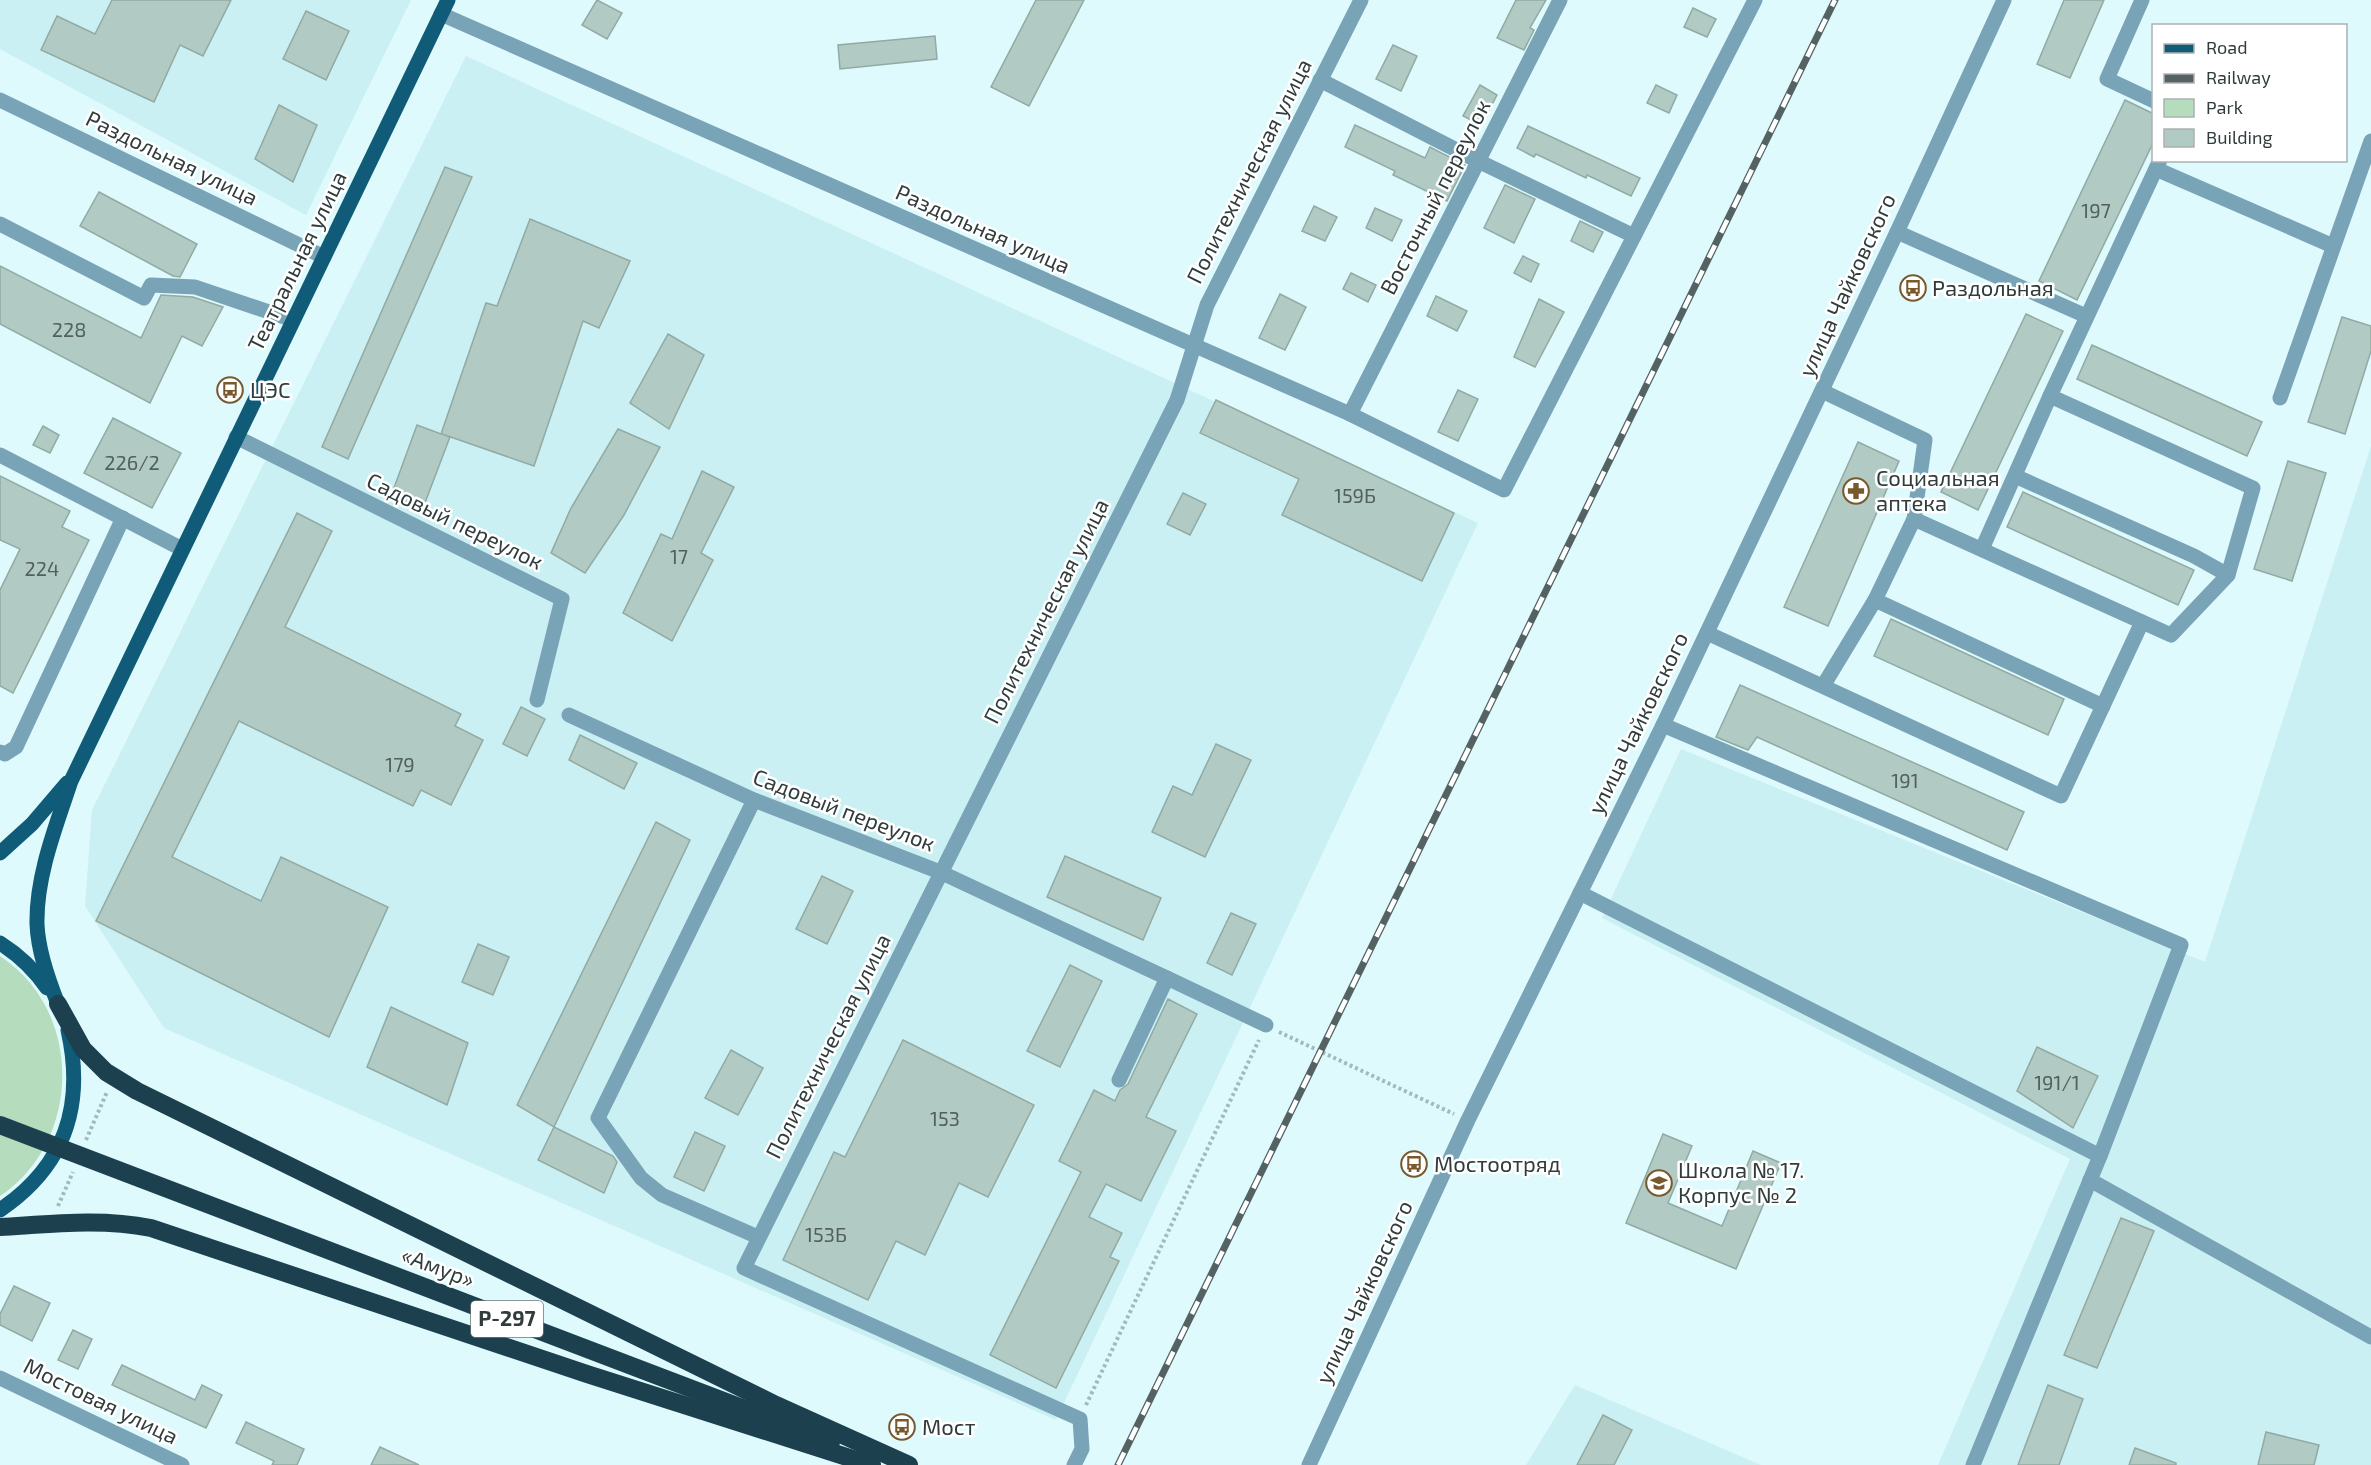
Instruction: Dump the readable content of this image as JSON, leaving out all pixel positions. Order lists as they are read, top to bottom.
{
  "streets": {
    "highway": ["«Амур»", "Р-297"],
    "main road": ["Театральная улица"],
    "street": [
      "Раздольная улица",
      "Политехническая улица",
      "Восточный переулок",
      "улица Чайковского",
      "Садовый переулок",
      "Мостовая улица"
    ]
  },
  "crossings": [
    ["Раздольная улица", "Политехническая улица"],
    ["Раздольная улица", "Восточный переулок"],
    ["Раздольная улица", "Театральная улица"],
    ["Политехническая улица", "Садовый переулок"],
    ["Театральная улица", "Садовый переулок"]
  ],
  "places": {
    "bus stop": [
      "Раздольная",
      "ЦЭС",
      "Мостоотряд",
      "Мост"
    ],
    "pharmacy": ["Социальная аптека"],
    "school or university": ["Школа № 17. Корпус № 2"]
  },
  "house_numbers": [
    "197",
    "228",
    "226/2",
    "159Б",
    "17",
    "224",
    "179",
    "191",
    "191/1",
    "153",
    "153Б"
  ],
  "legend": [
    "Road",
    "Railway",
    "Park",
    "Building"
  ]
}
